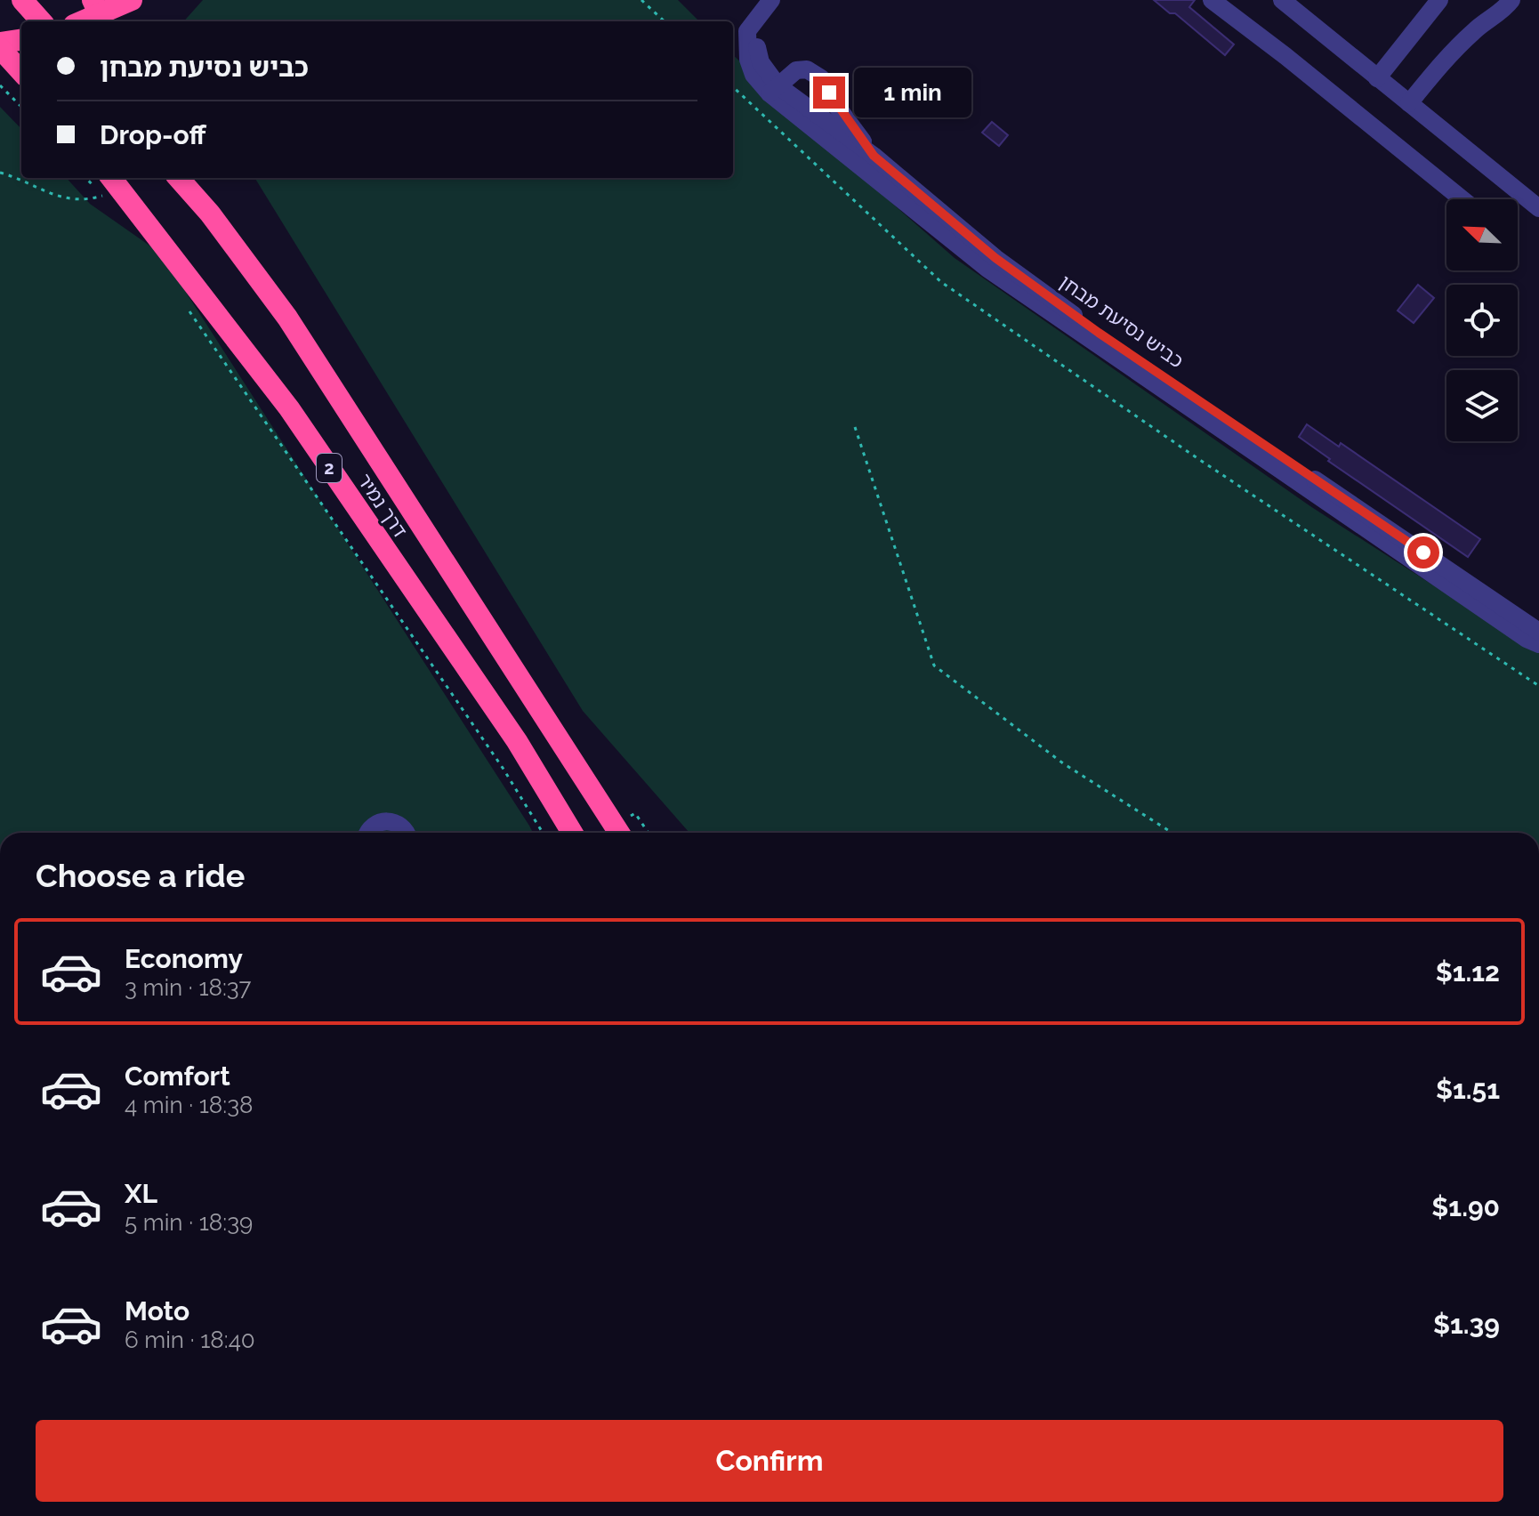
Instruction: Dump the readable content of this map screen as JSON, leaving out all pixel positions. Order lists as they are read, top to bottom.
{
  "streets": {
    "highway": ["2", "דרך נמיר"],
    "street": ["כביש נסיעת מבחן"]
  },
  "north": "top left",
  "page": {
    "banner": ["כביש נסיעת מבחן", "Drop-off"],
    "bubble": "1 min",
    "heading": "Choose a ride",
    "list": [
      {
        "name": "Economy",
        "note": "3 min · 18:37",
        "value": "$1.12"
      },
      {
        "name": "Comfort",
        "note": "4 min · 18:38",
        "value": "$1.51"
      },
      {
        "name": "XL",
        "note": "5 min · 18:39",
        "value": "$1.90"
      },
      {
        "name": "Moto",
        "note": "6 min · 18:40",
        "value": "$1.39"
      }
    ],
    "buttons": "Confirm"
  }
}
